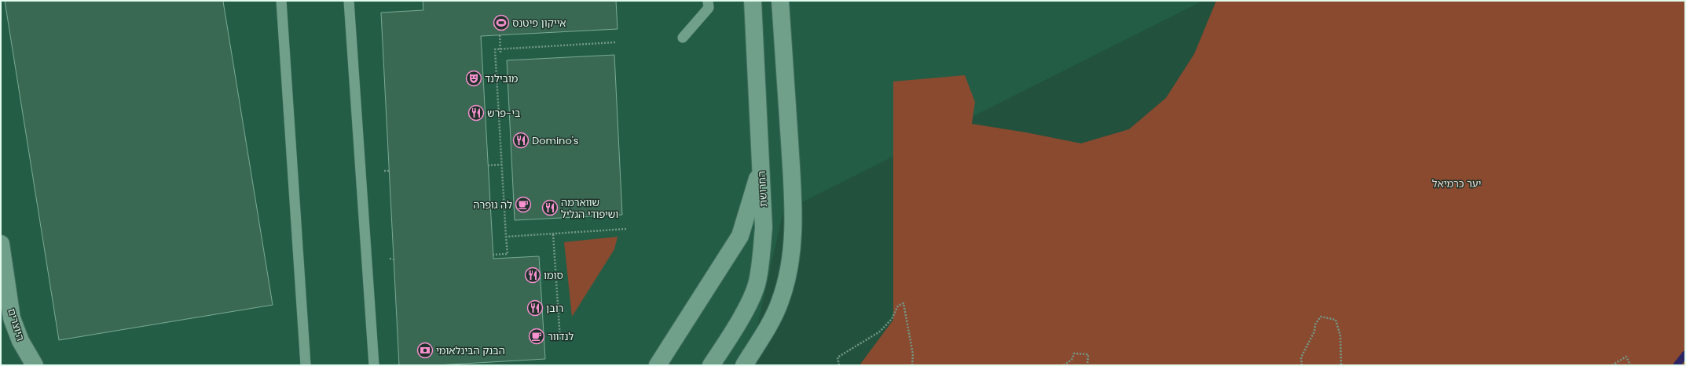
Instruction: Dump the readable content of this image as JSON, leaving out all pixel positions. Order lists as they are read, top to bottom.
{
  "streets": {
    "street": ["החרושת", "היוצרים"]
  },
  "parks": ["יער כרמיאל"],
  "places": {
    "sports": ["אייקון פיטנס"],
    "theatre": ["מובילנד"],
    "restaurant": [
      "בי-פרש",
      "Domino's",
      "שווארמה ושיפודי הגליל",
      "סומו",
      "רובן"
    ],
    "cafe": ["לה גופרה", "לנדוור"],
    "bank": ["הבנק הבינלאומי"]
  }
}
